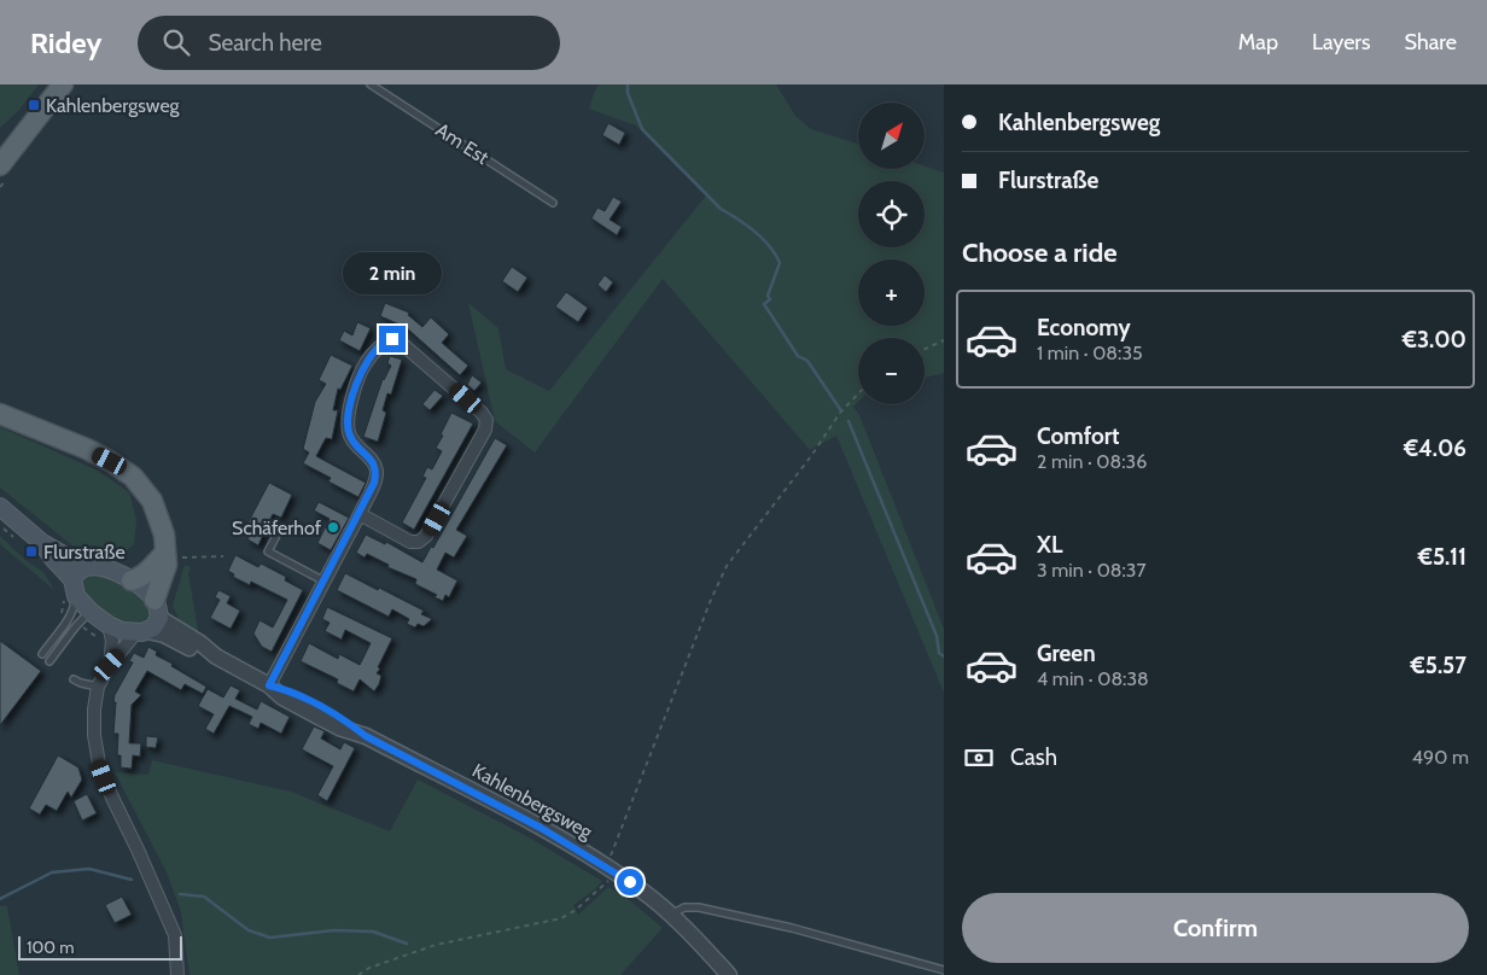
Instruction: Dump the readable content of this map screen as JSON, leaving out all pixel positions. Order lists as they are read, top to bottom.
{
  "streets": {
    "main road": ["Kahlenbergsweg"],
    "lane": ["Am Est"]
  },
  "places": {
    "transit": ["Kahlenbergsweg", "Flurstraße"],
    "other": ["Schäferhof"]
  },
  "scale_bar": "100 m",
  "north": "top right",
  "page": {
    "header": "Ridey",
    "search": "Search here",
    "nav": ["Map", "Layers", "Share"],
    "banner": ["Kahlenbergsweg", "Flurstraße"],
    "map_buttons": ["+", "−"],
    "heading": "Choose a ride",
    "bubble": "2 min",
    "list": [
      {
        "name": "Economy",
        "note": "1 min · 08:35",
        "value": "€3.00"
      },
      {
        "name": "Comfort",
        "note": "2 min · 08:36",
        "value": "€4.06"
      },
      {
        "name": "XL",
        "note": "3 min · 08:37",
        "value": "€5.11"
      },
      {
        "name": "Green",
        "note": "4 min · 08:38",
        "value": "€5.57"
      }
    ],
    "pay": ["Cash", "490 m"],
    "buttons": "Confirm",
    "scale": "100 m"
  }
}
